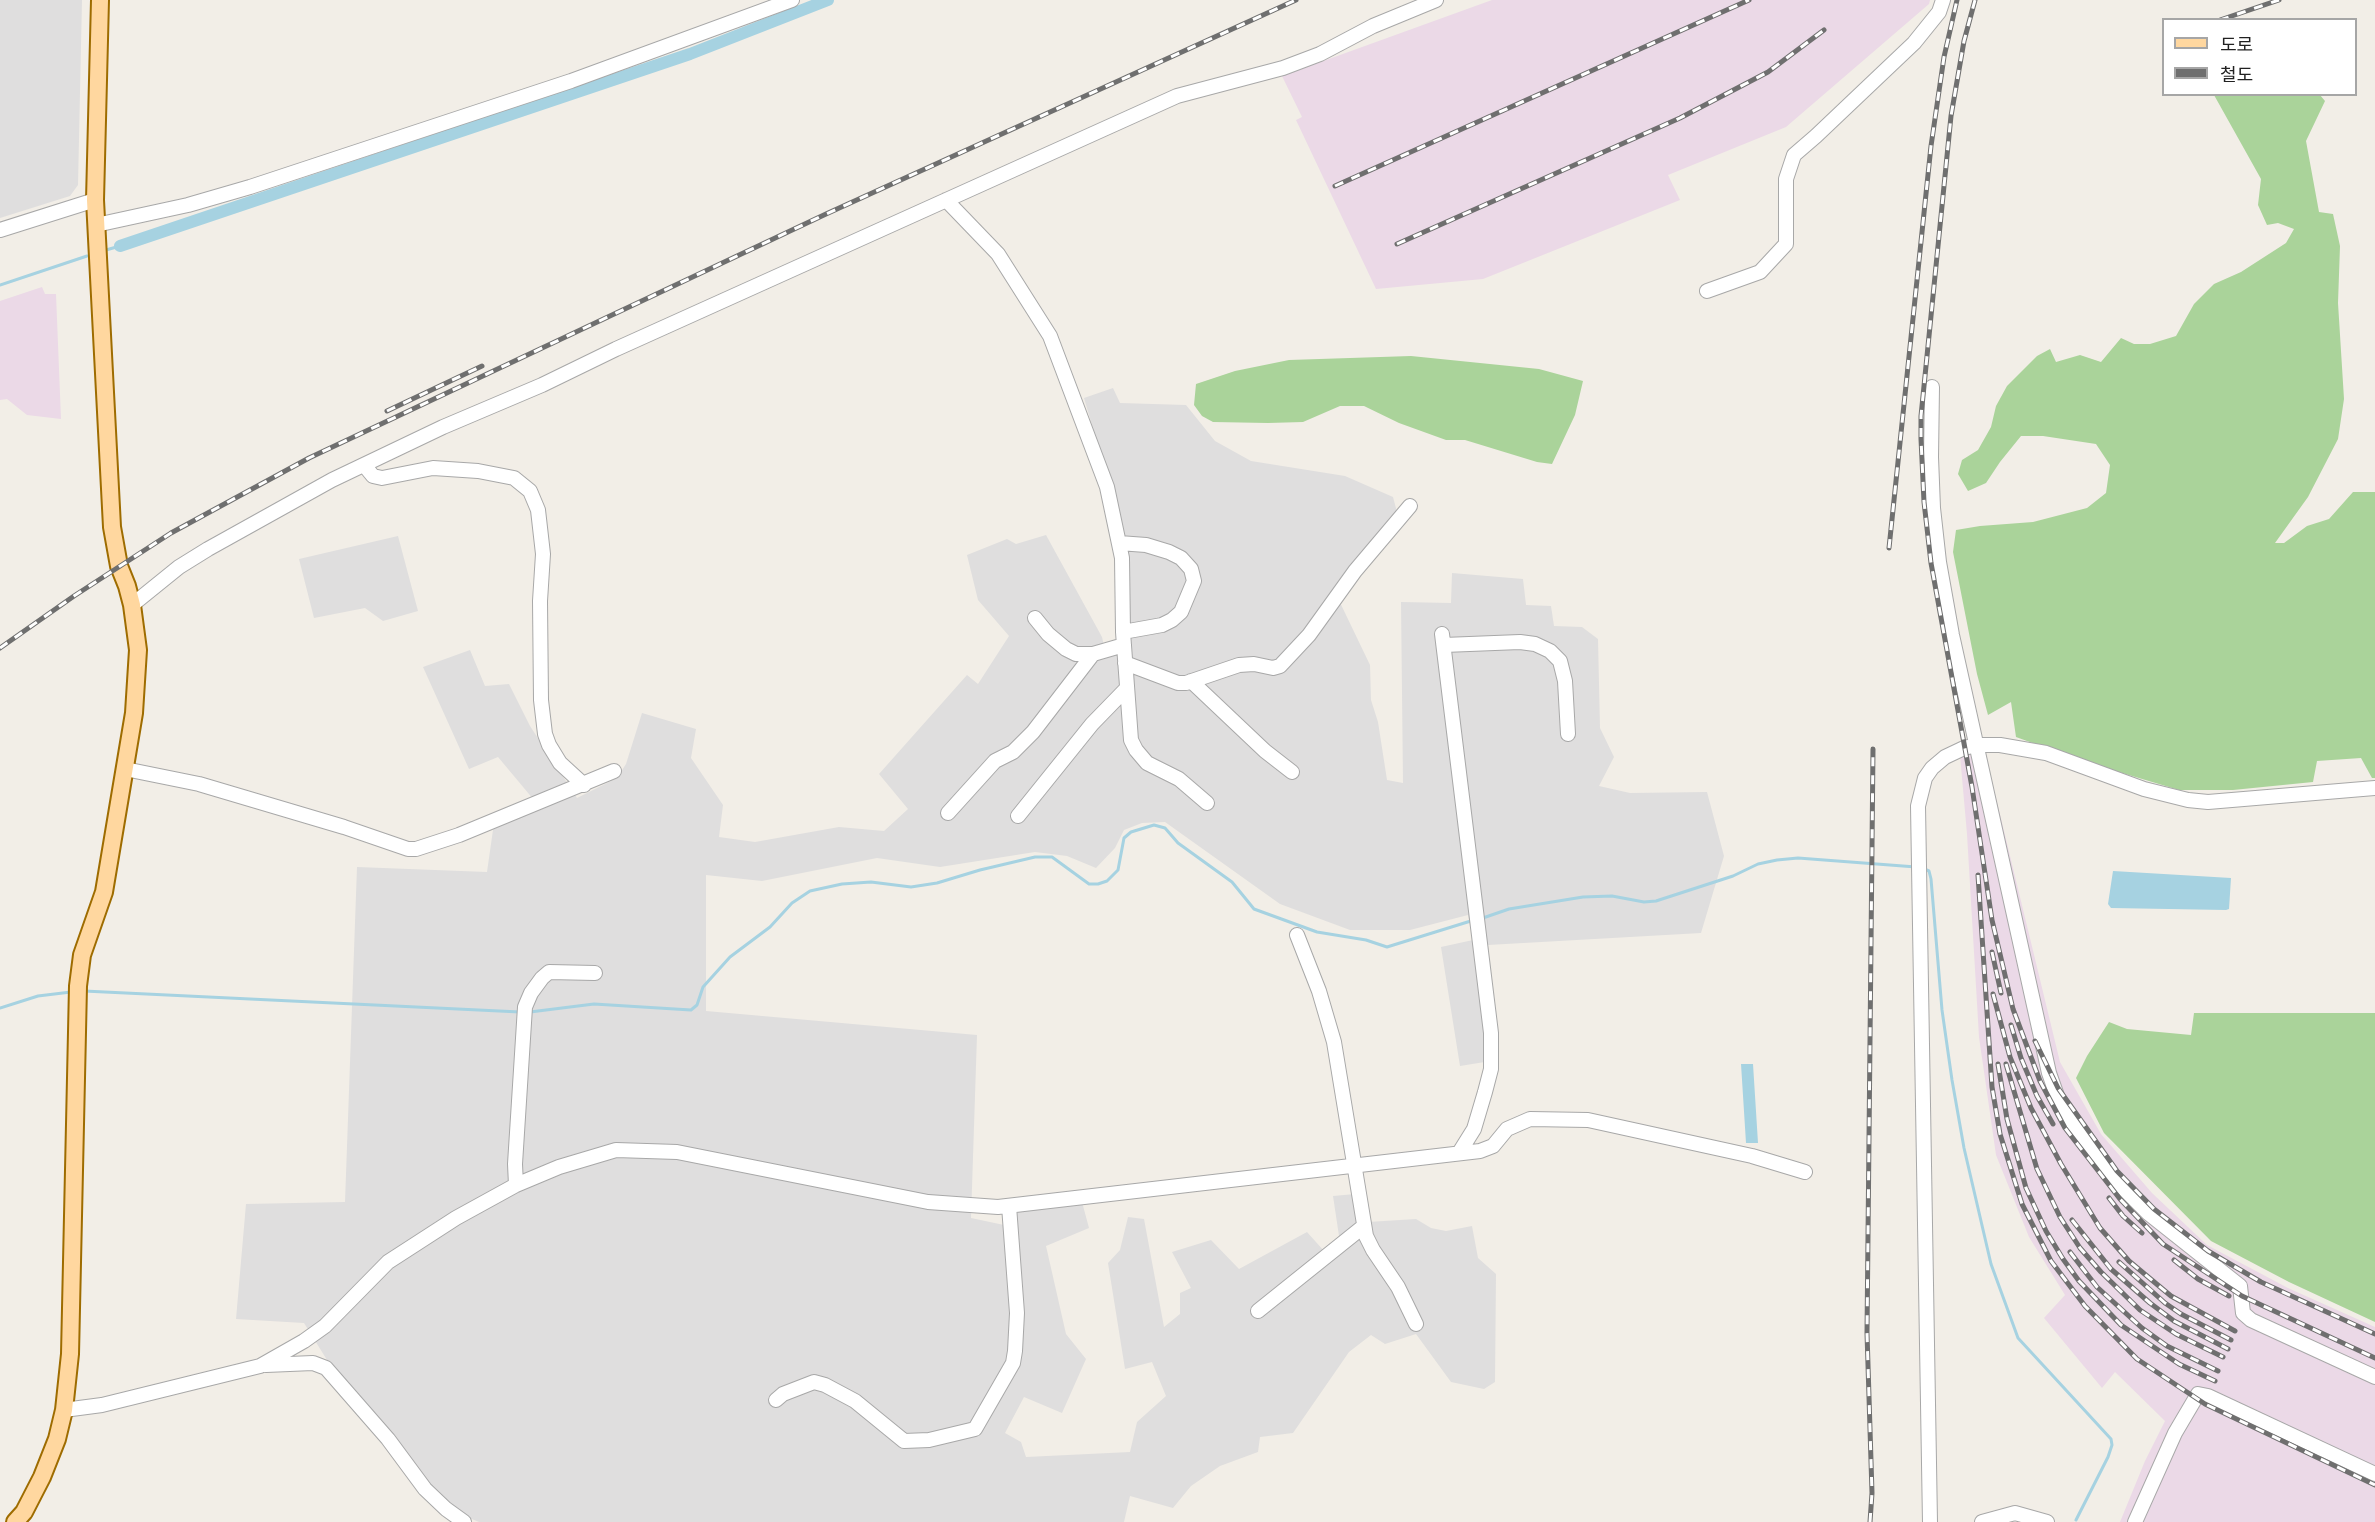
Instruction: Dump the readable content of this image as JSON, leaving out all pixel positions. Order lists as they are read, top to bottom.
{
  "legend": ["도로", "철도"]
}
